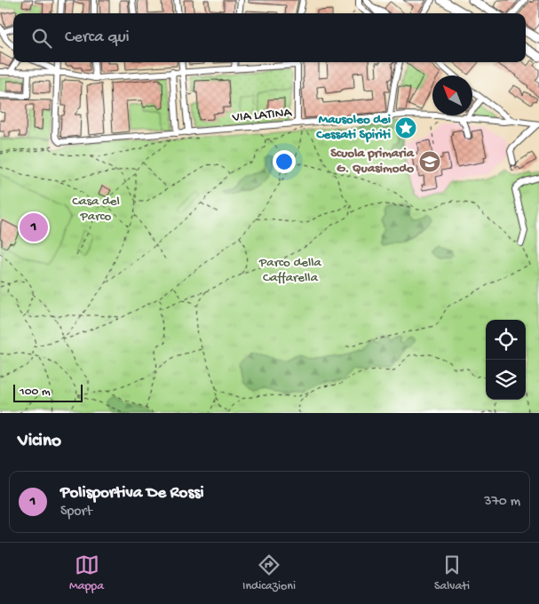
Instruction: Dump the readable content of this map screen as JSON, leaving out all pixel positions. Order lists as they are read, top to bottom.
{
  "streets": {
    "street": ["VIA LATINA"]
  },
  "parks": ["Casa del Parco", "Parco della Caffarella"],
  "places": {
    "place": ["Mausoleo dei Cessati Spiriti"],
    "school or university": ["Scuola primaria G. Quasimodo"]
  },
  "scale_bar": "100 m",
  "north": "top left",
  "page": {
    "search": "Cerca qui",
    "pins": "1",
    "scale": "100 m",
    "heading": "Vicino",
    "list": [
      {
        "mark": "1",
        "name": "Polisportiva De Rossi",
        "note": "Sport",
        "value": "370 m"
      }
    ],
    "nav": ["Mappa", "Indicazioni", "Salvati"]
  }
}
